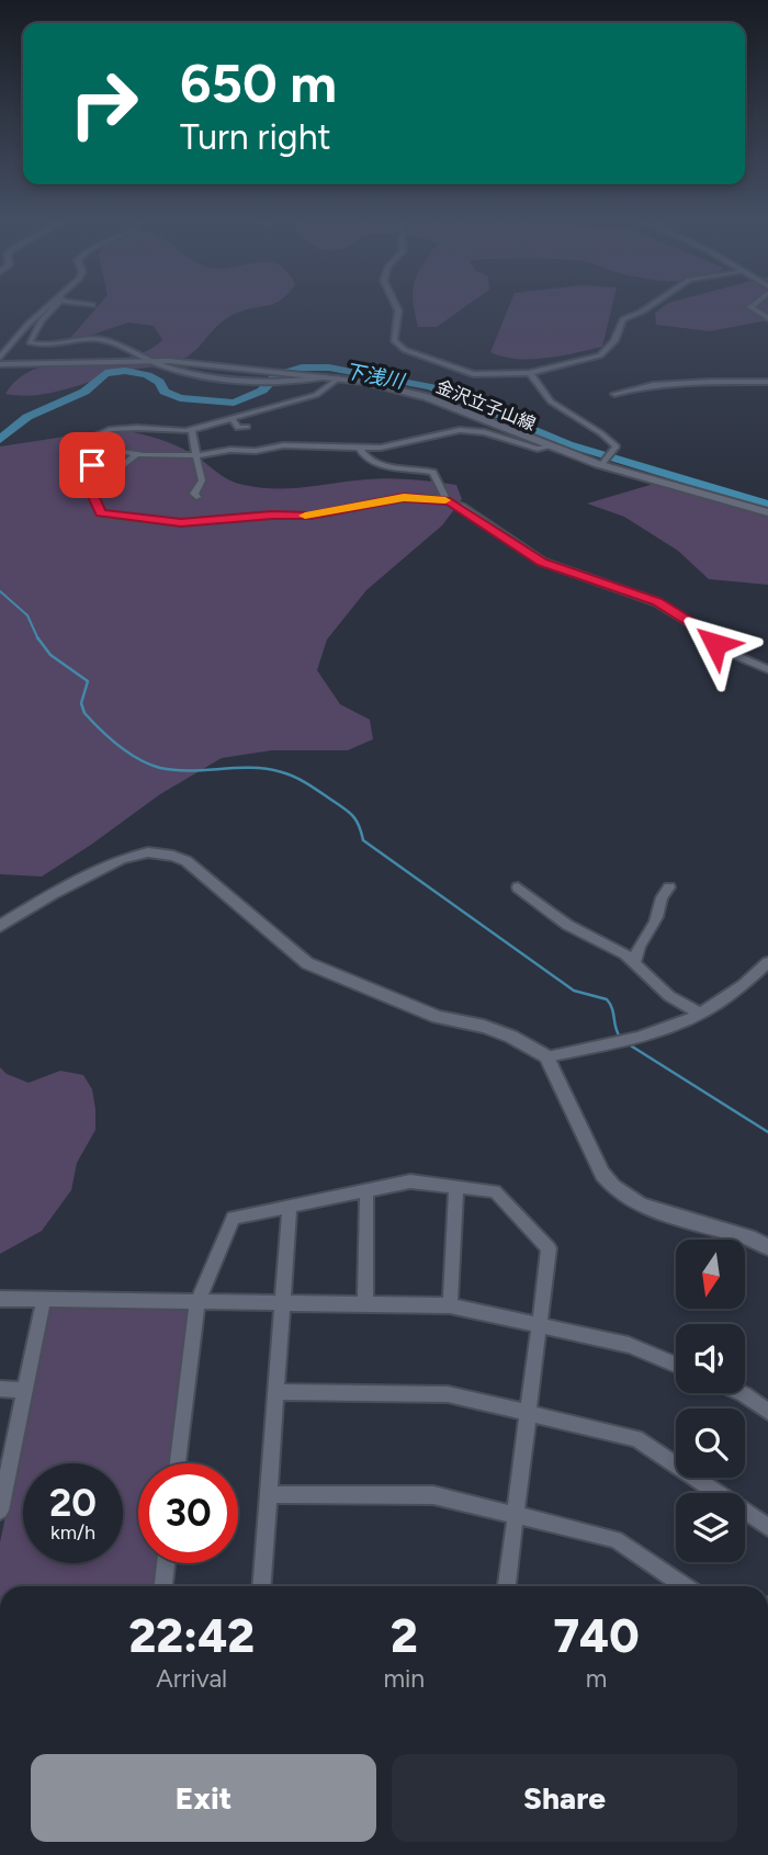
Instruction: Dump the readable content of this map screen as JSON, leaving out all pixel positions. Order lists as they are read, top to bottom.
{
  "streets": {
    "street": ["金沢立子山線"]
  },
  "water": ["下浅川"],
  "north": "bottom",
  "page": {
    "turn": ["650 m", "Turn right"],
    "speed": "20 km/h",
    "limit": "30",
    "eta": [
      "22:42",
      "Arrival",
      "2",
      "min",
      "740",
      "m"
    ],
    "buttons": ["Exit", "Share"]
  }
}
